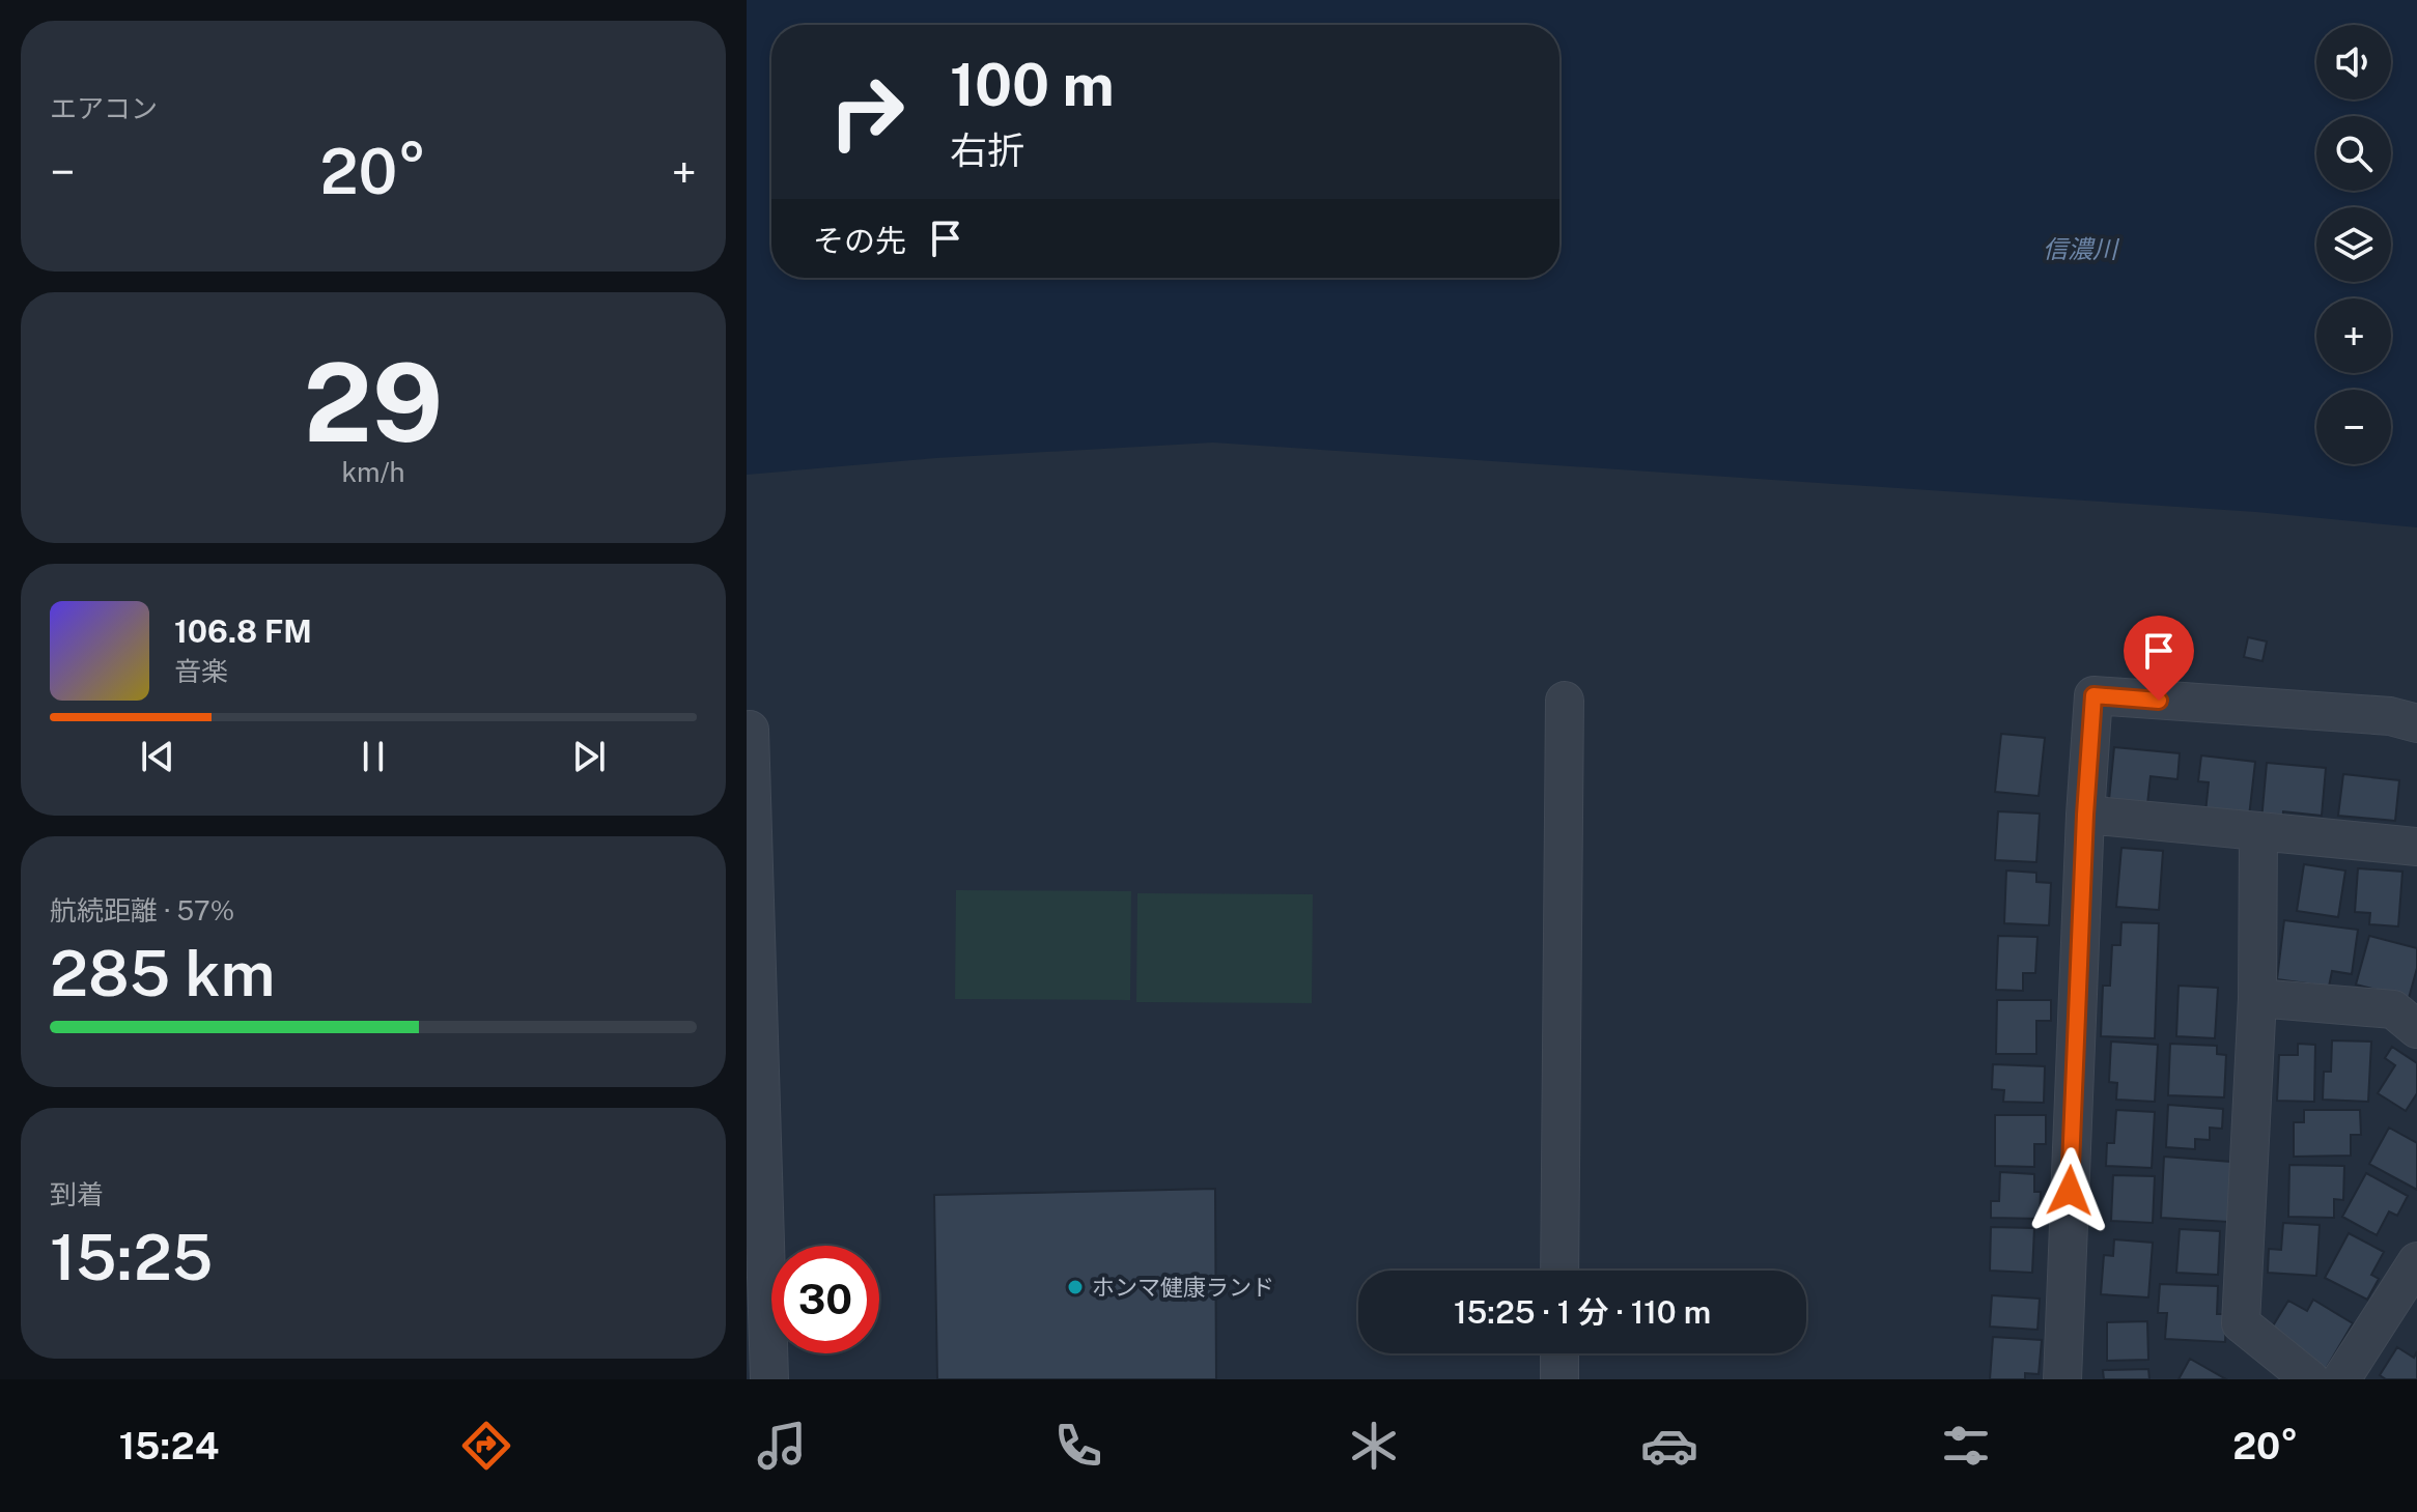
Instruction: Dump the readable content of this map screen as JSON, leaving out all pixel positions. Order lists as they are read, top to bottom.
{
  "water": ["信濃川"],
  "places": ["ホンマ健康ランド"],
  "page": {
    "tile": [
      "エアコン",
      ["29", "km/h"],
      ["航続距離 · 57%", "285 km"],
      ["到着", "15:25"]
    ],
    "map_buttons": ["+", "−"],
    "turn": ["100 m", "右折"],
    "heat": ["−", "20°", "+"],
    "then": "その先",
    "song": ["106.8 FM", "音楽"],
    "limit": "30",
    "trip": "15:25 · 1 分 · 110 m",
    "tabs": ["15:24", "20°"]
  }
}
